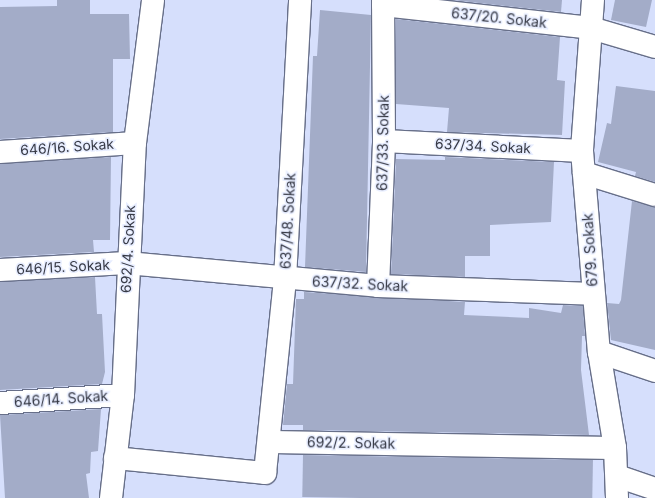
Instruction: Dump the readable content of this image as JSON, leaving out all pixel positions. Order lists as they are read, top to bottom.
{
  "streets": {
    "street": [
      "637/20. Sokak",
      "637/33. Sokak",
      "637/34. Sokak",
      "646/16. Sokak",
      "637/48. Sokak",
      "692/4. Sokak",
      "679. Sokak",
      "646/15. Sokak",
      "637/32. Sokak",
      "646/14. Sokak",
      "692/2. Sokak"
    ]
  },
  "crossings": [
    ["637/20. Sokak", "637/33. Sokak"],
    ["637/20. Sokak", "679. Sokak"],
    ["637/33. Sokak", "637/34. Sokak"],
    ["637/33. Sokak", "637/32. Sokak"],
    ["637/34. Sokak", "679. Sokak"],
    ["646/16. Sokak", "692/4. Sokak"],
    ["637/48. Sokak", "637/32. Sokak"],
    ["637/48. Sokak", "692/2. Sokak"],
    ["692/4. Sokak", "646/15. Sokak"],
    ["692/4. Sokak", "637/32. Sokak"],
    ["692/4. Sokak", "646/14. Sokak"],
    ["679. Sokak", "637/32. Sokak"],
    ["679. Sokak", "692/2. Sokak"],
    ["646/15. Sokak", "637/32. Sokak"]
  ]
}
